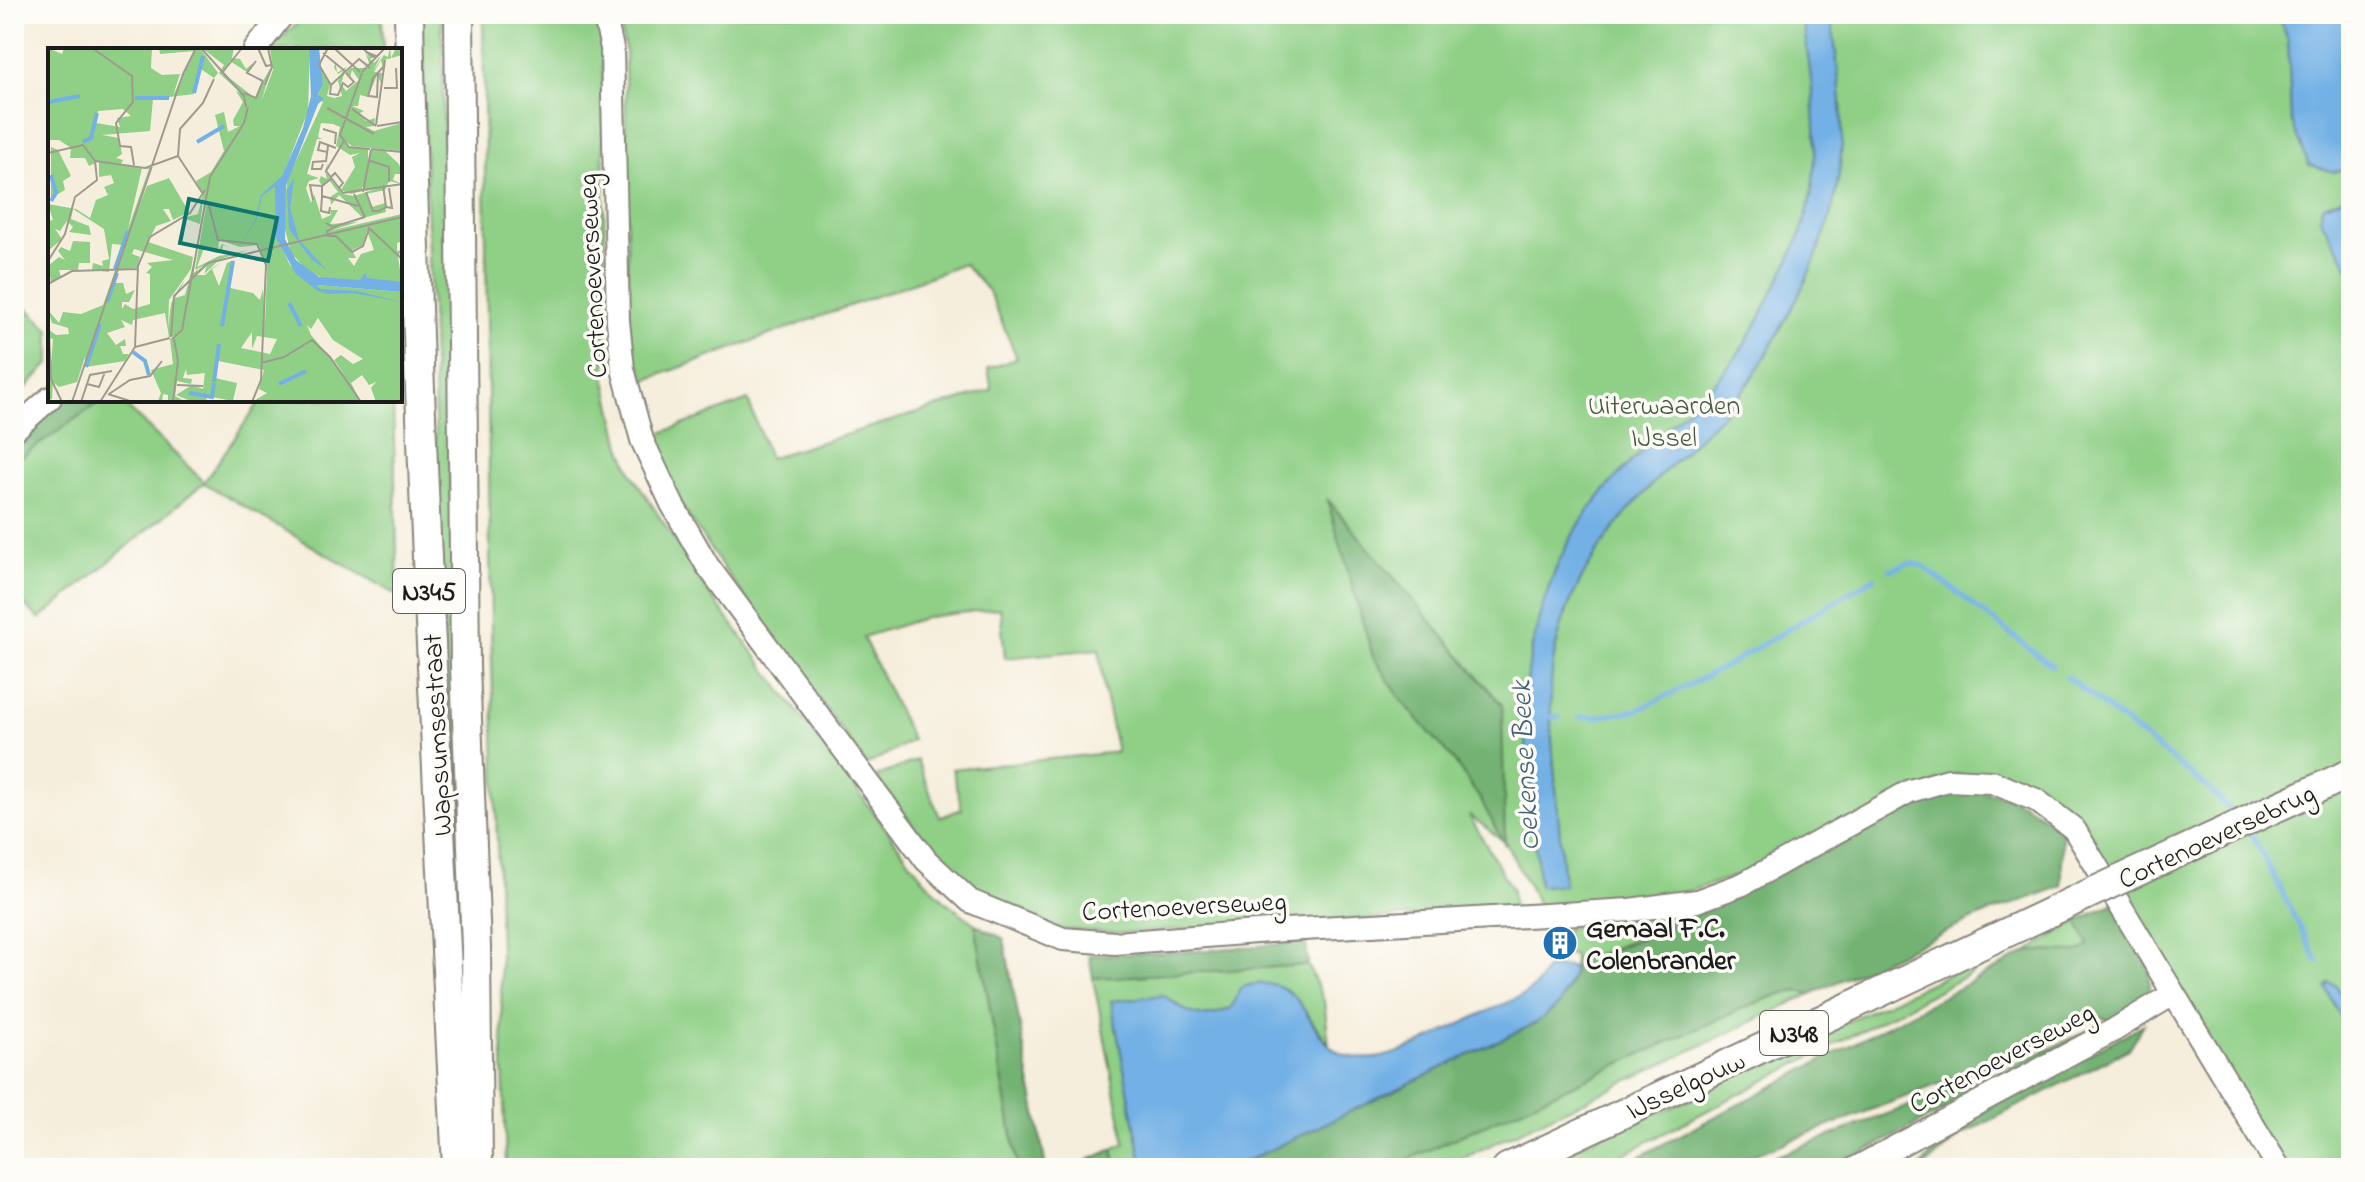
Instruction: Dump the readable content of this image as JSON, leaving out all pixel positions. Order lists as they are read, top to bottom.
{
  "streets": {
    "main road": [
      "N345",
      "Wapsumsestraat",
      "Cortenoeversebrug",
      "N348",
      "IJsselgouw"
    ],
    "street": ["Cortenoeverseweg"]
  },
  "crossings": [
    ["Cortenoeversebrug", "IJsselgouw"]
  ],
  "water": ["Oekense Beek"],
  "parks": ["Uiterwaarden IJssel"],
  "places": {
    "building": ["Gemaal F.C. Colenbrander"]
  }
}
